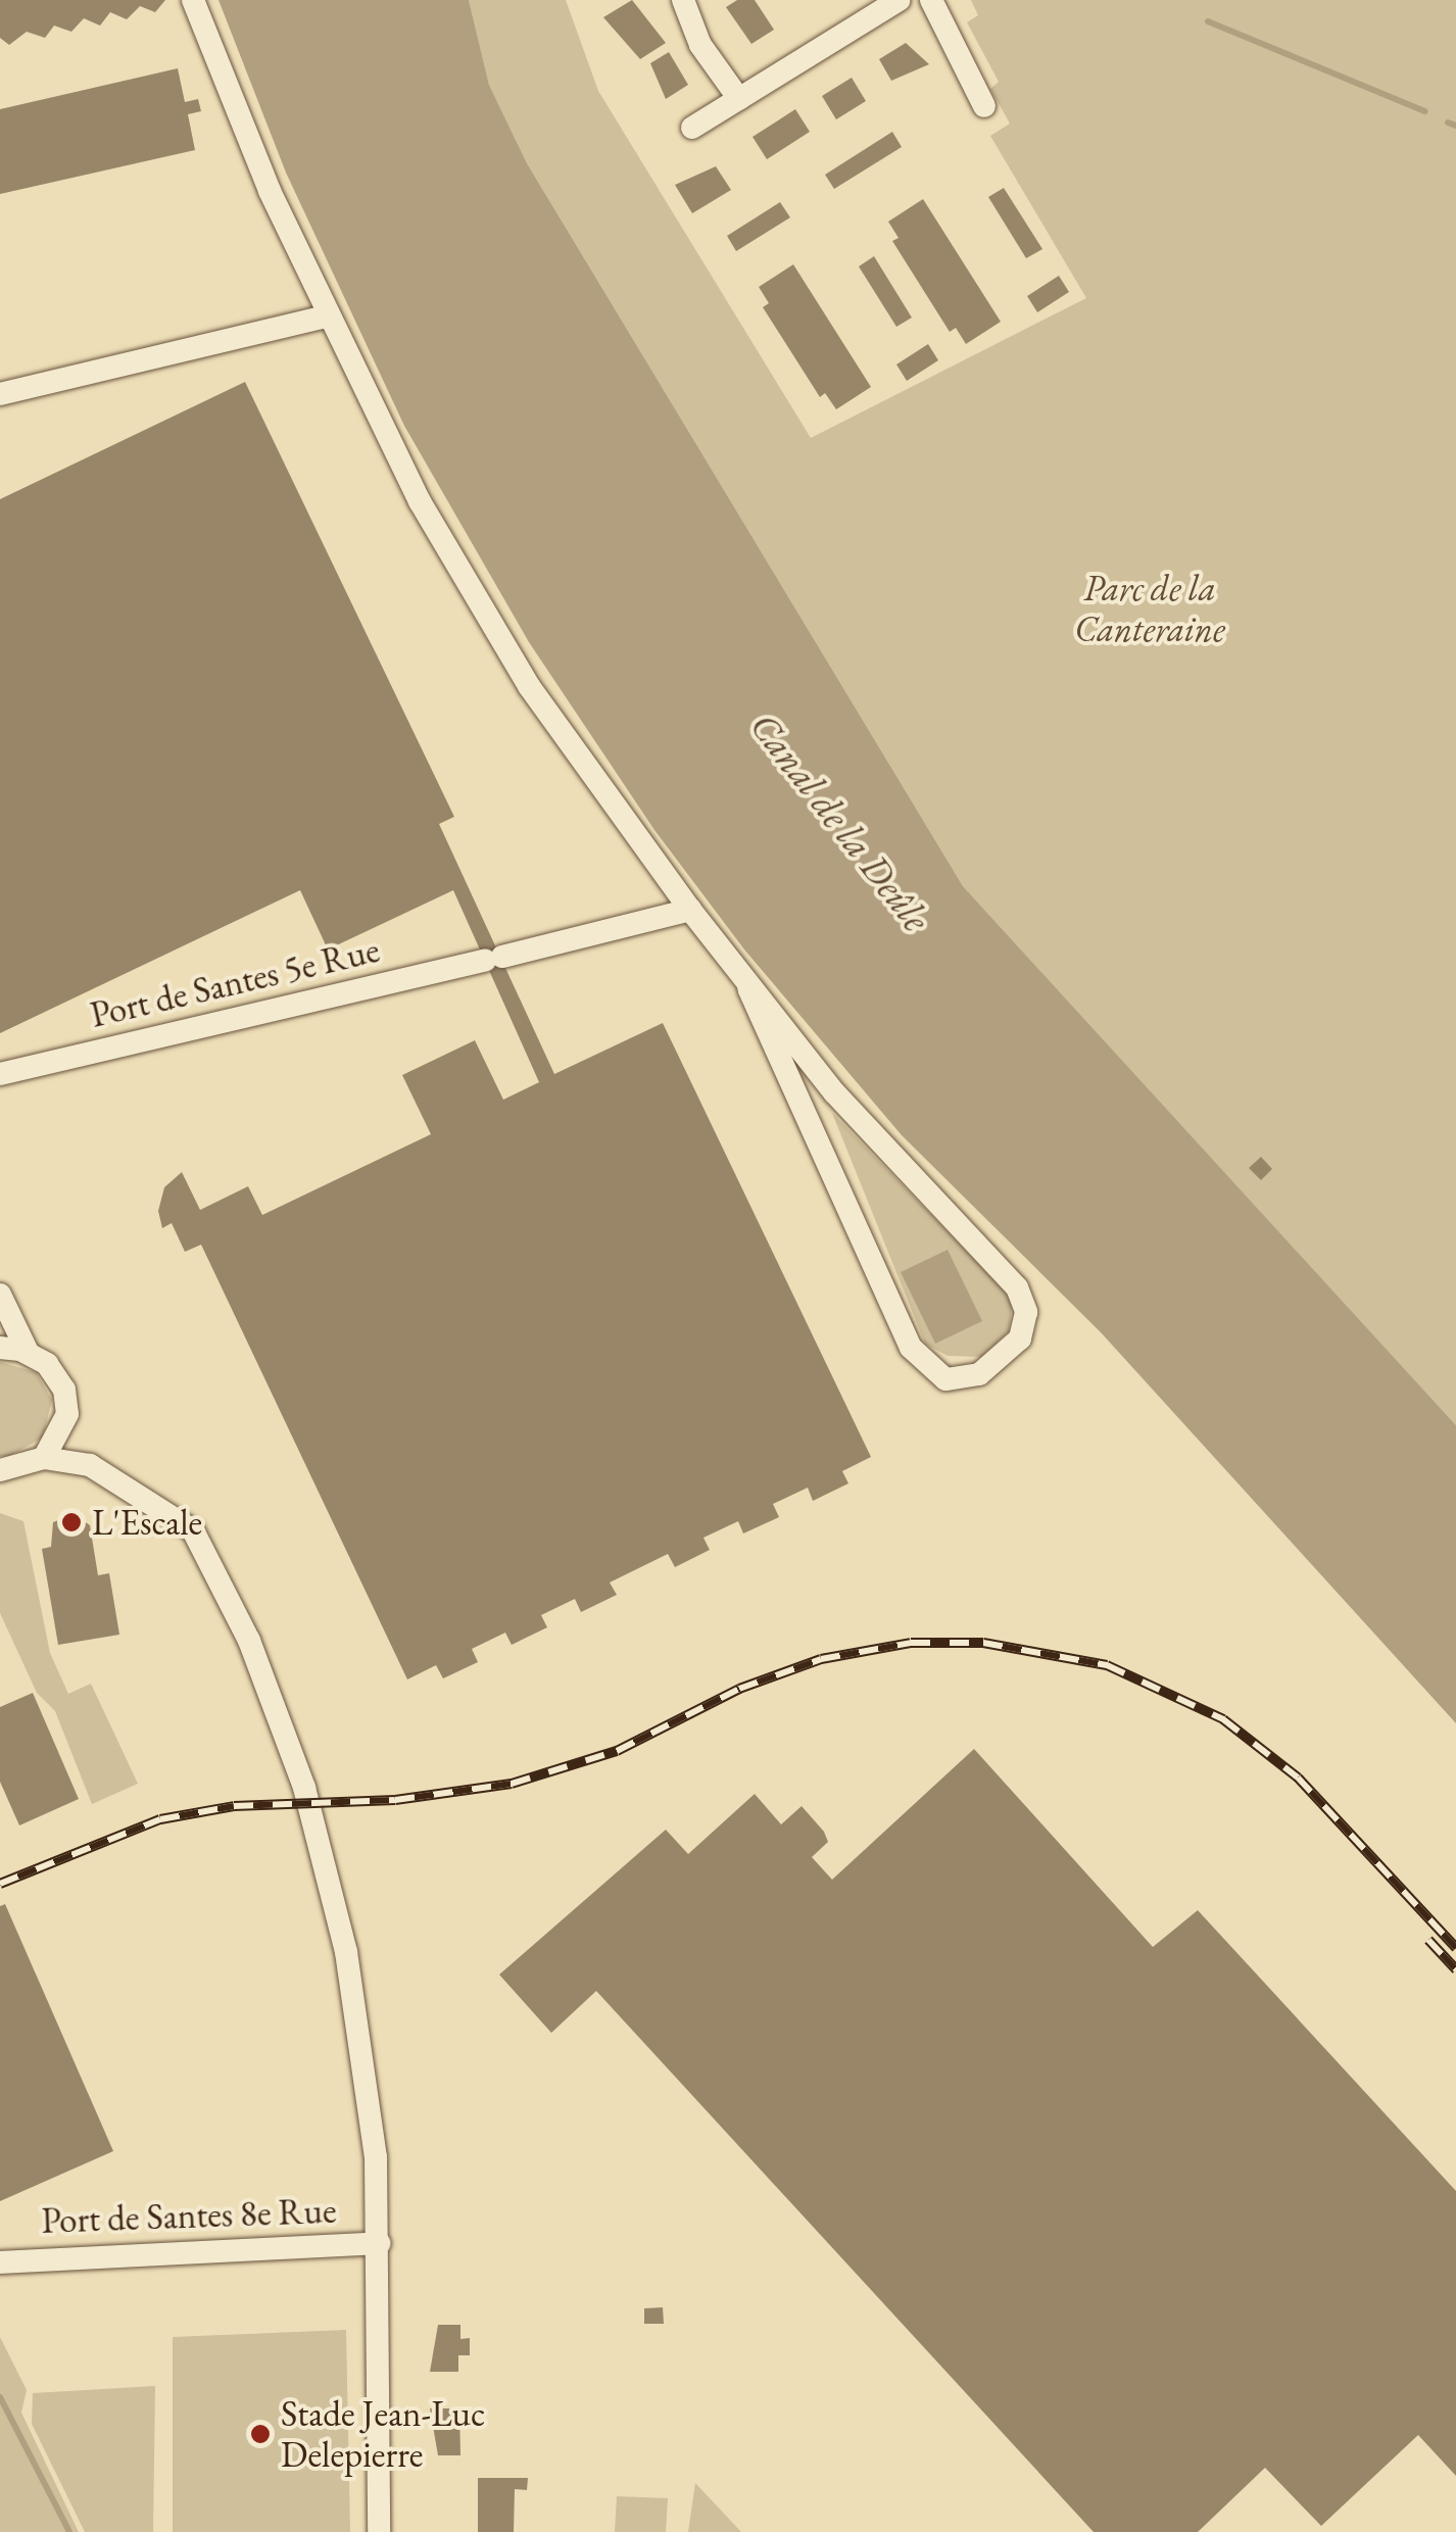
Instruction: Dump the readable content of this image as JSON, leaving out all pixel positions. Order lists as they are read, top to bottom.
{
  "streets": {
    "street": ["Port de Santes 5e Rue", "Port de Santes 8e Rue"]
  },
  "water": ["Canal de la Deûle"],
  "parks": ["Parc de la Canteraine"],
  "places": ["L'Escale", "Stade Jean-Luc Delepierre"]
}
